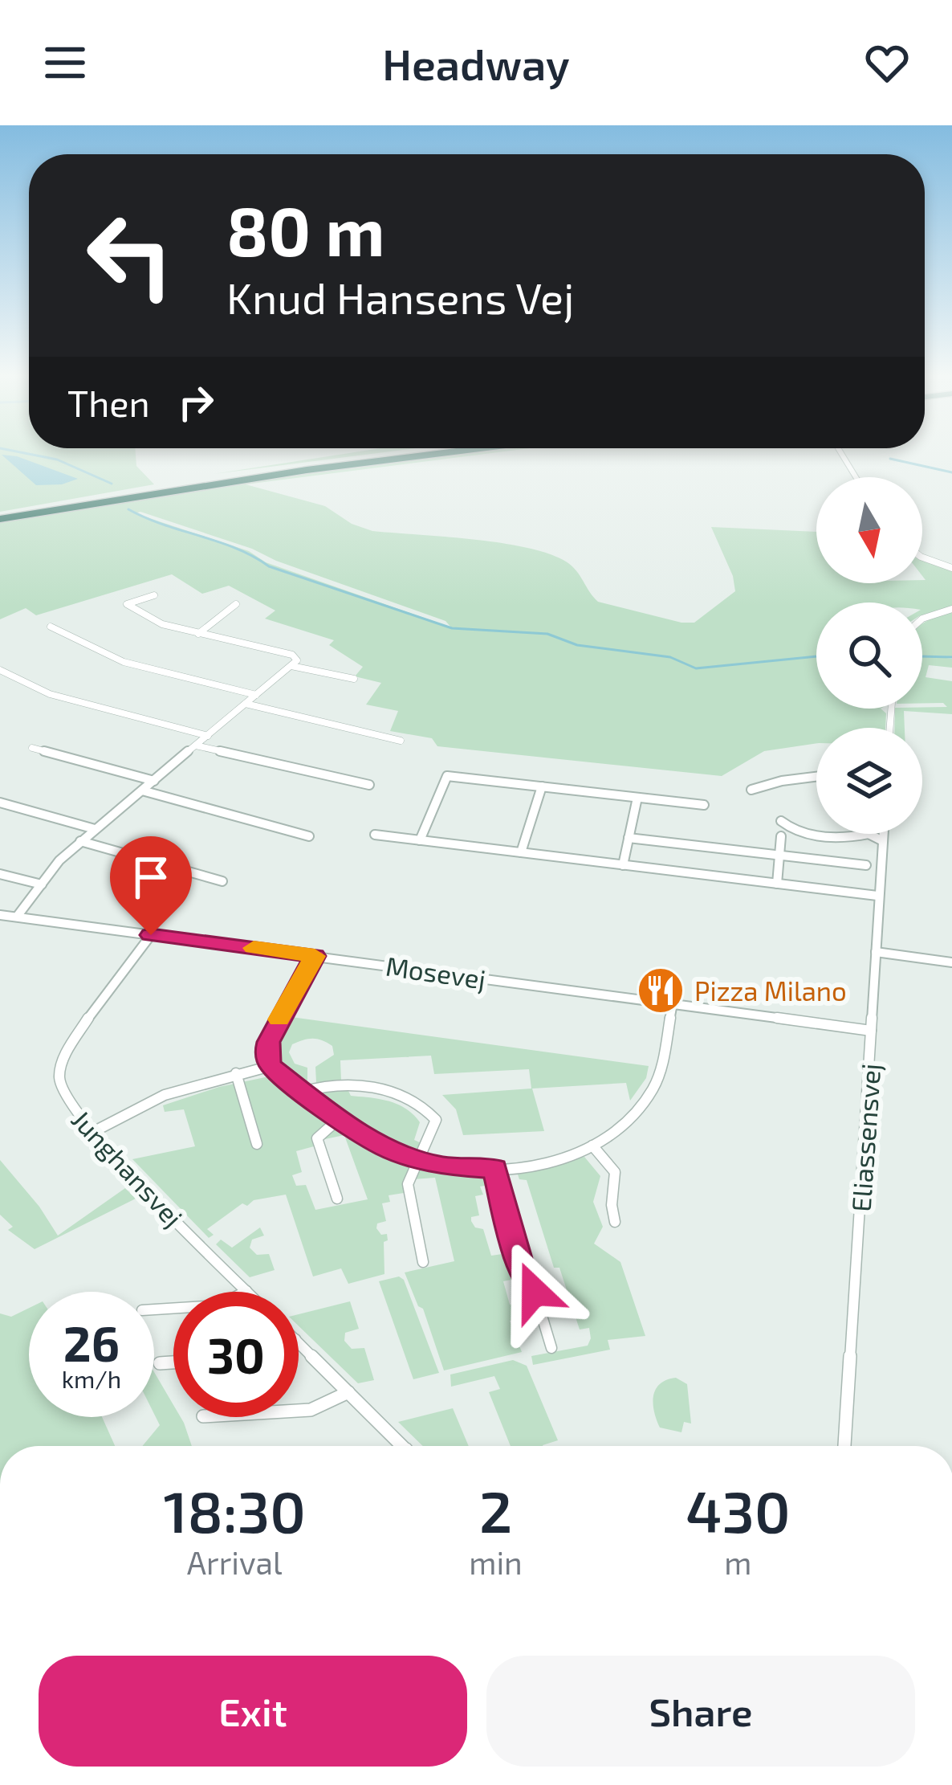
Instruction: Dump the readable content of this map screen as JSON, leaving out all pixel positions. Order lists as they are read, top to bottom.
{
  "streets": {
    "street": ["Mosevej", "Eliassensvej", "Junghansvej"]
  },
  "crossings": [
    ["Mosevej", "Eliassensvej"],
    ["Mosevej", "Junghansvej"]
  ],
  "places": {
    "restaurant": ["Pizza Milano"]
  },
  "north": "bottom",
  "page": {
    "header": "Headway",
    "turn": ["80 m", "Knud Hansens Vej"],
    "then": "Then",
    "speed": "26 km/h",
    "limit": "30",
    "eta": [
      "18:30",
      "Arrival",
      "2",
      "min",
      "430",
      "m"
    ],
    "buttons": ["Exit", "Share"]
  }
}
